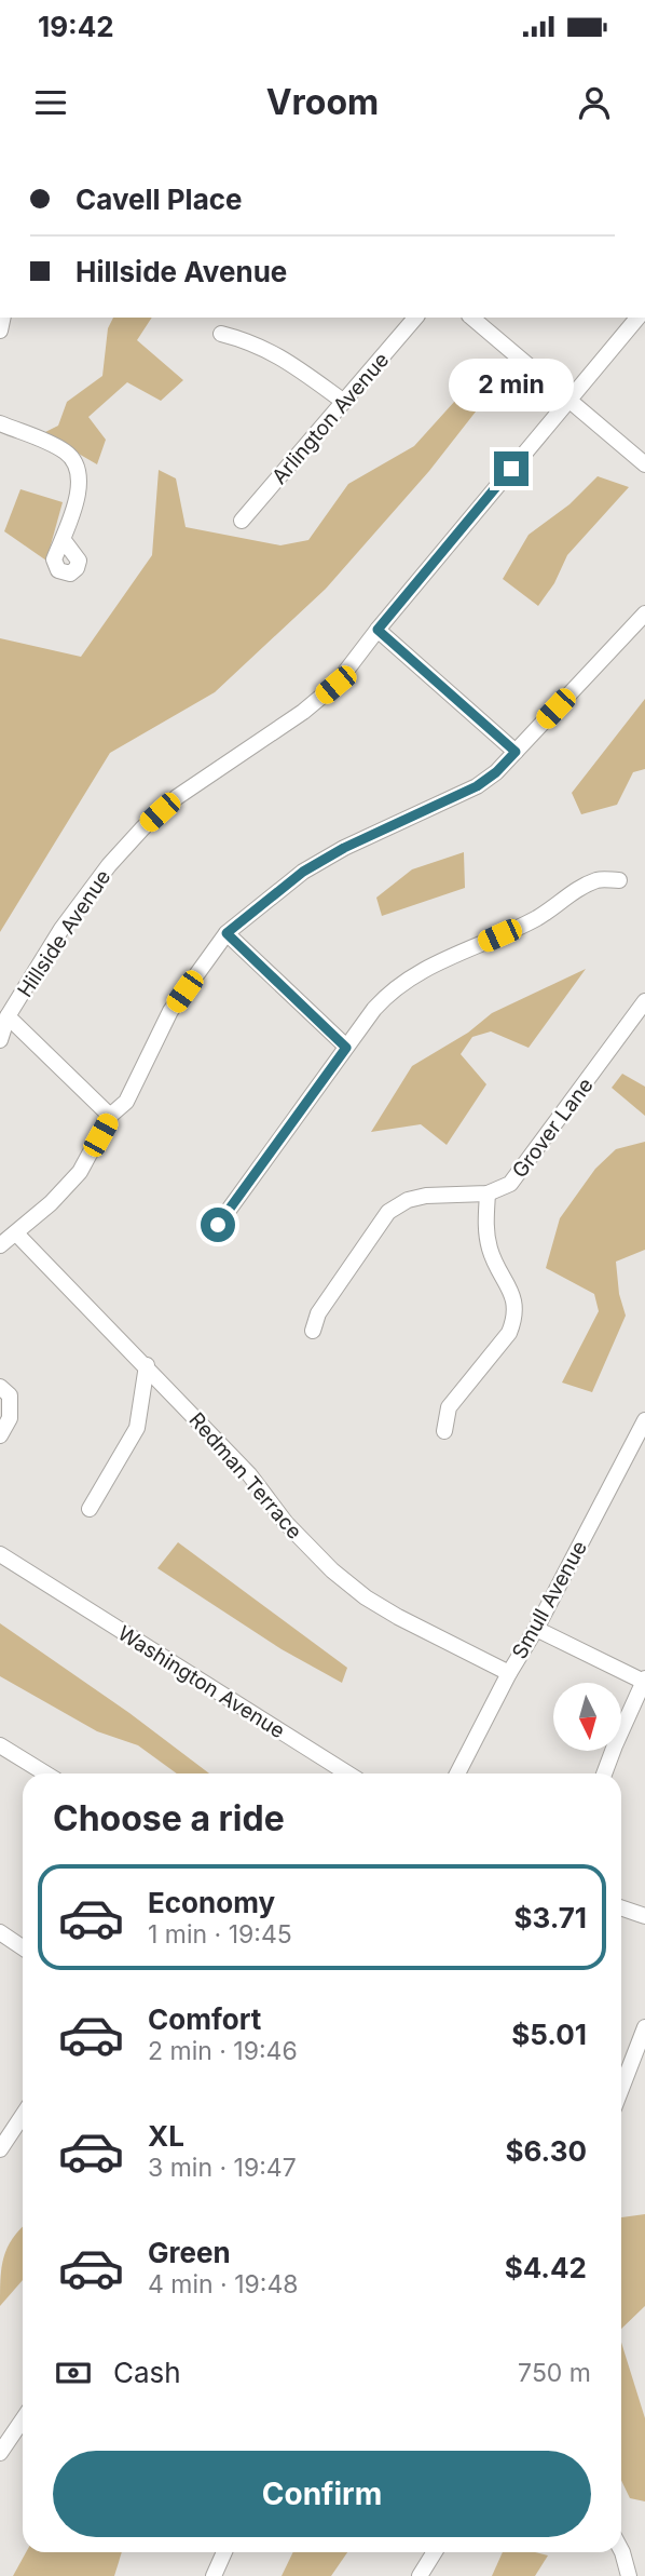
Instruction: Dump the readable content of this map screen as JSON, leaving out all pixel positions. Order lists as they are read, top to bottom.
{
  "streets": {
    "street": [
      "Arlington Avenue",
      "Hillside Avenue",
      "Grover Lane",
      "Redman Terrace",
      "Smull Avenue",
      "Washington Avenue"
    ]
  },
  "crossings": [
    ["Redman Terrace", "Smull Avenue"]
  ],
  "north": "bottom",
  "page": {
    "status": "19:42",
    "header": "Vroom",
    "banner": ["Cavell Place", "Hillside Avenue"],
    "bubble": "2 min",
    "heading": "Choose a ride",
    "list": [
      {
        "name": "Economy",
        "note": "1 min · 19:45",
        "value": "$3.71"
      },
      {
        "name": "Comfort",
        "note": "2 min · 19:46",
        "value": "$5.01"
      },
      {
        "name": "XL",
        "note": "3 min · 19:47",
        "value": "$6.30"
      },
      {
        "name": "Green",
        "note": "4 min · 19:48",
        "value": "$4.42"
      }
    ],
    "pay": ["Cash", "750 m"],
    "buttons": "Confirm"
  }
}
